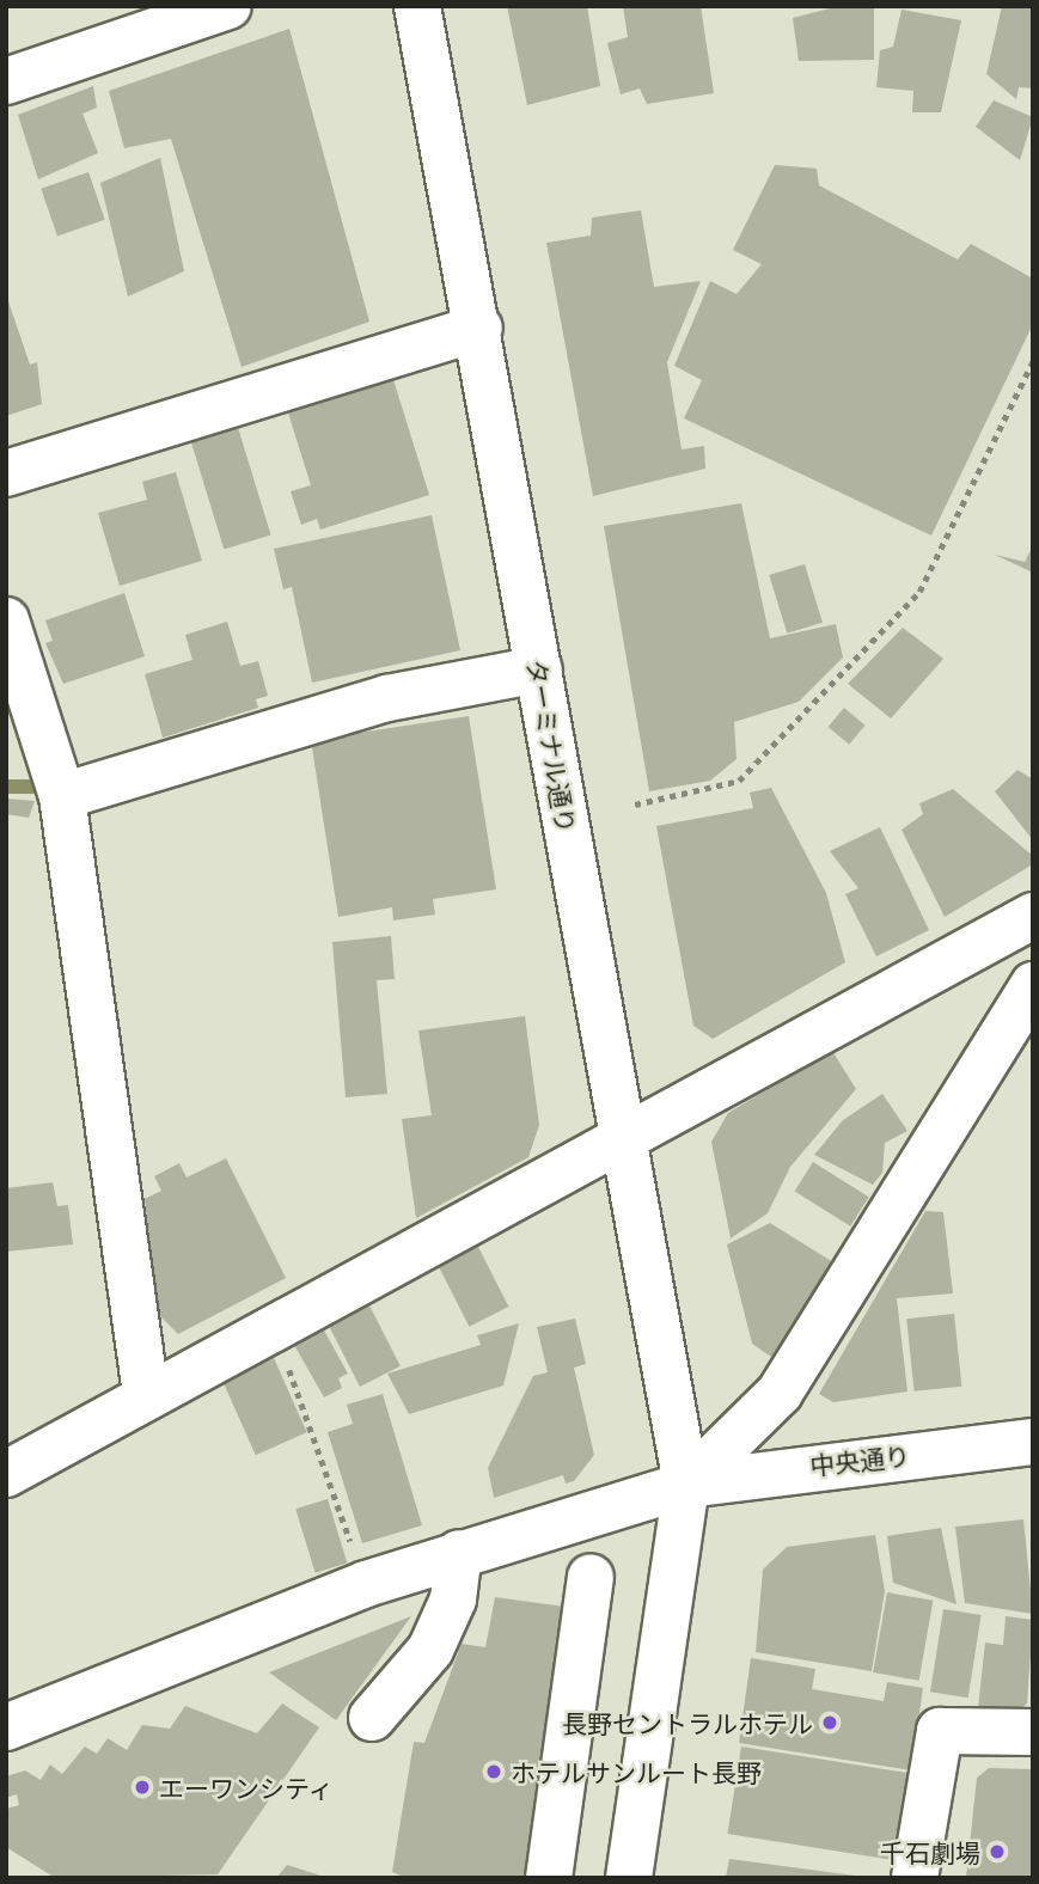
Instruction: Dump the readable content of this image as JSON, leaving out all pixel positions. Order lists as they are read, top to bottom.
{
  "streets": {
    "street": ["ターミナル通り", "中央通り"]
  },
  "crossings": [
    ["ターミナル通り", "中央通り"]
  ],
  "places": [
    "長野セントラルホテル",
    "ホテルサンルート長野",
    "エーワンシティ",
    "千石劇場"
  ]
}
